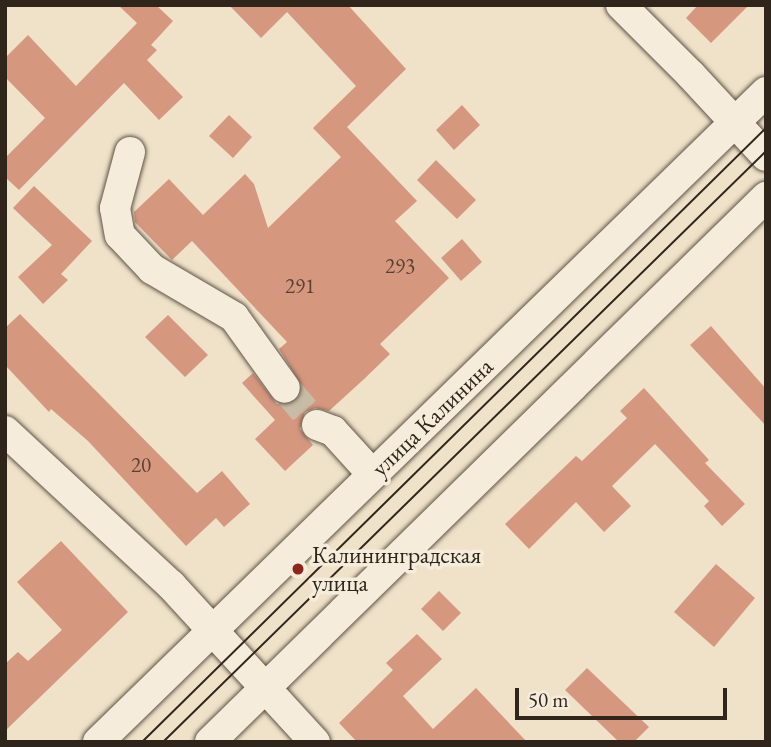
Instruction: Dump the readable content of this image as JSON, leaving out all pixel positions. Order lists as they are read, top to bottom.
{
  "streets": {
    "street": ["улица Калинина"]
  },
  "places": ["Калининградская улица"],
  "house_numbers": ["293", "291", "20"],
  "scale_bar": "50 m"
}
